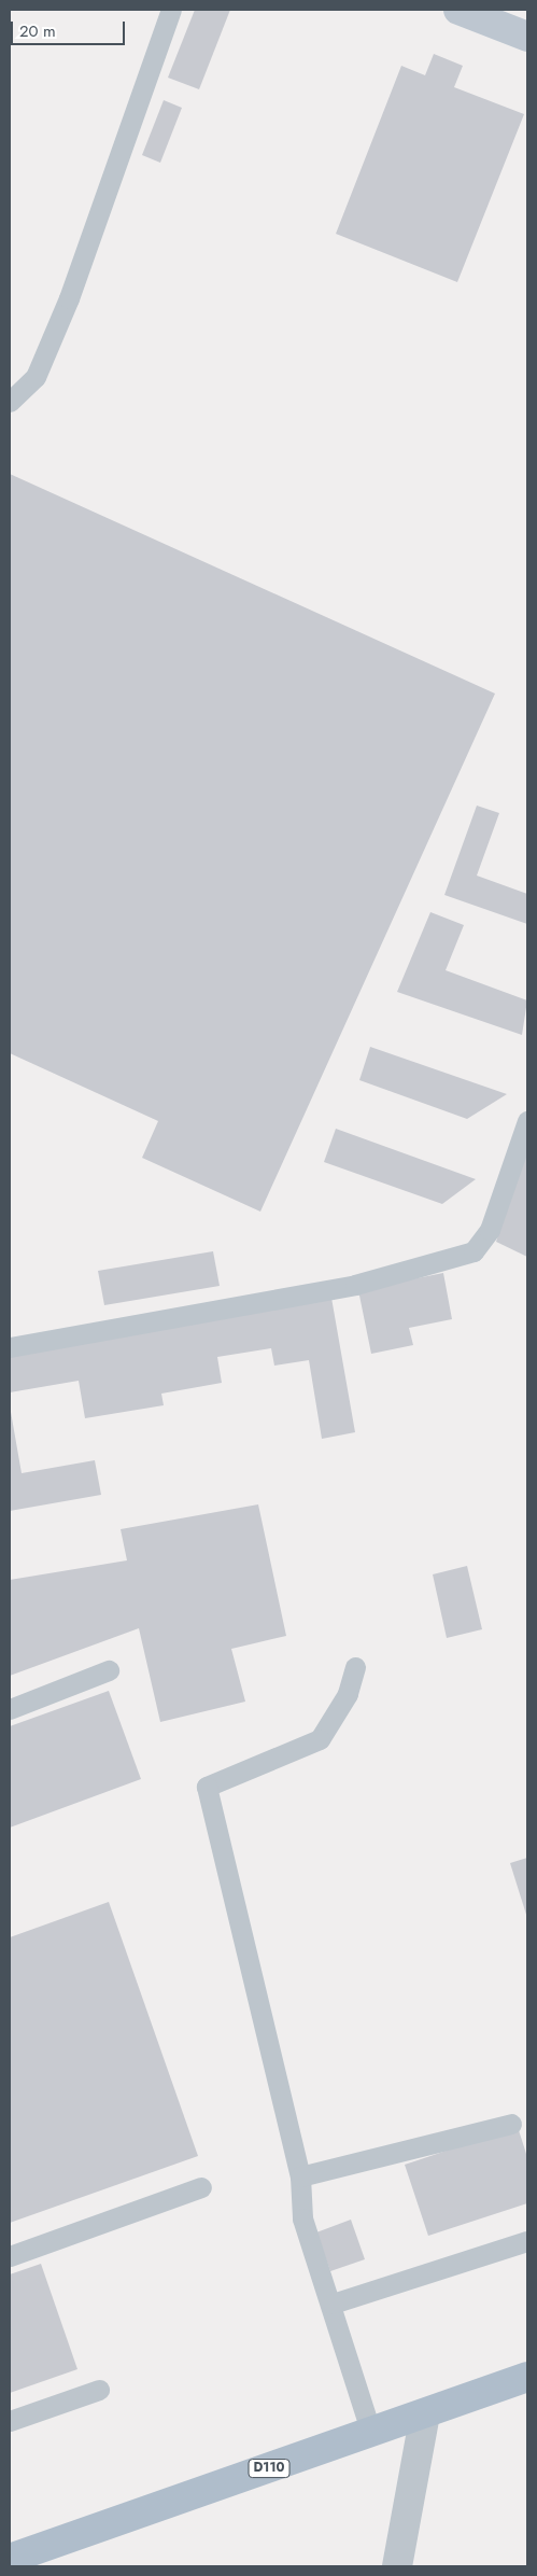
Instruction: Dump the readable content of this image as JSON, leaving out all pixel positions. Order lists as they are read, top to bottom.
{
  "streets": {
    "main road": ["D110"]
  },
  "scale_bar": "20 m"
}
